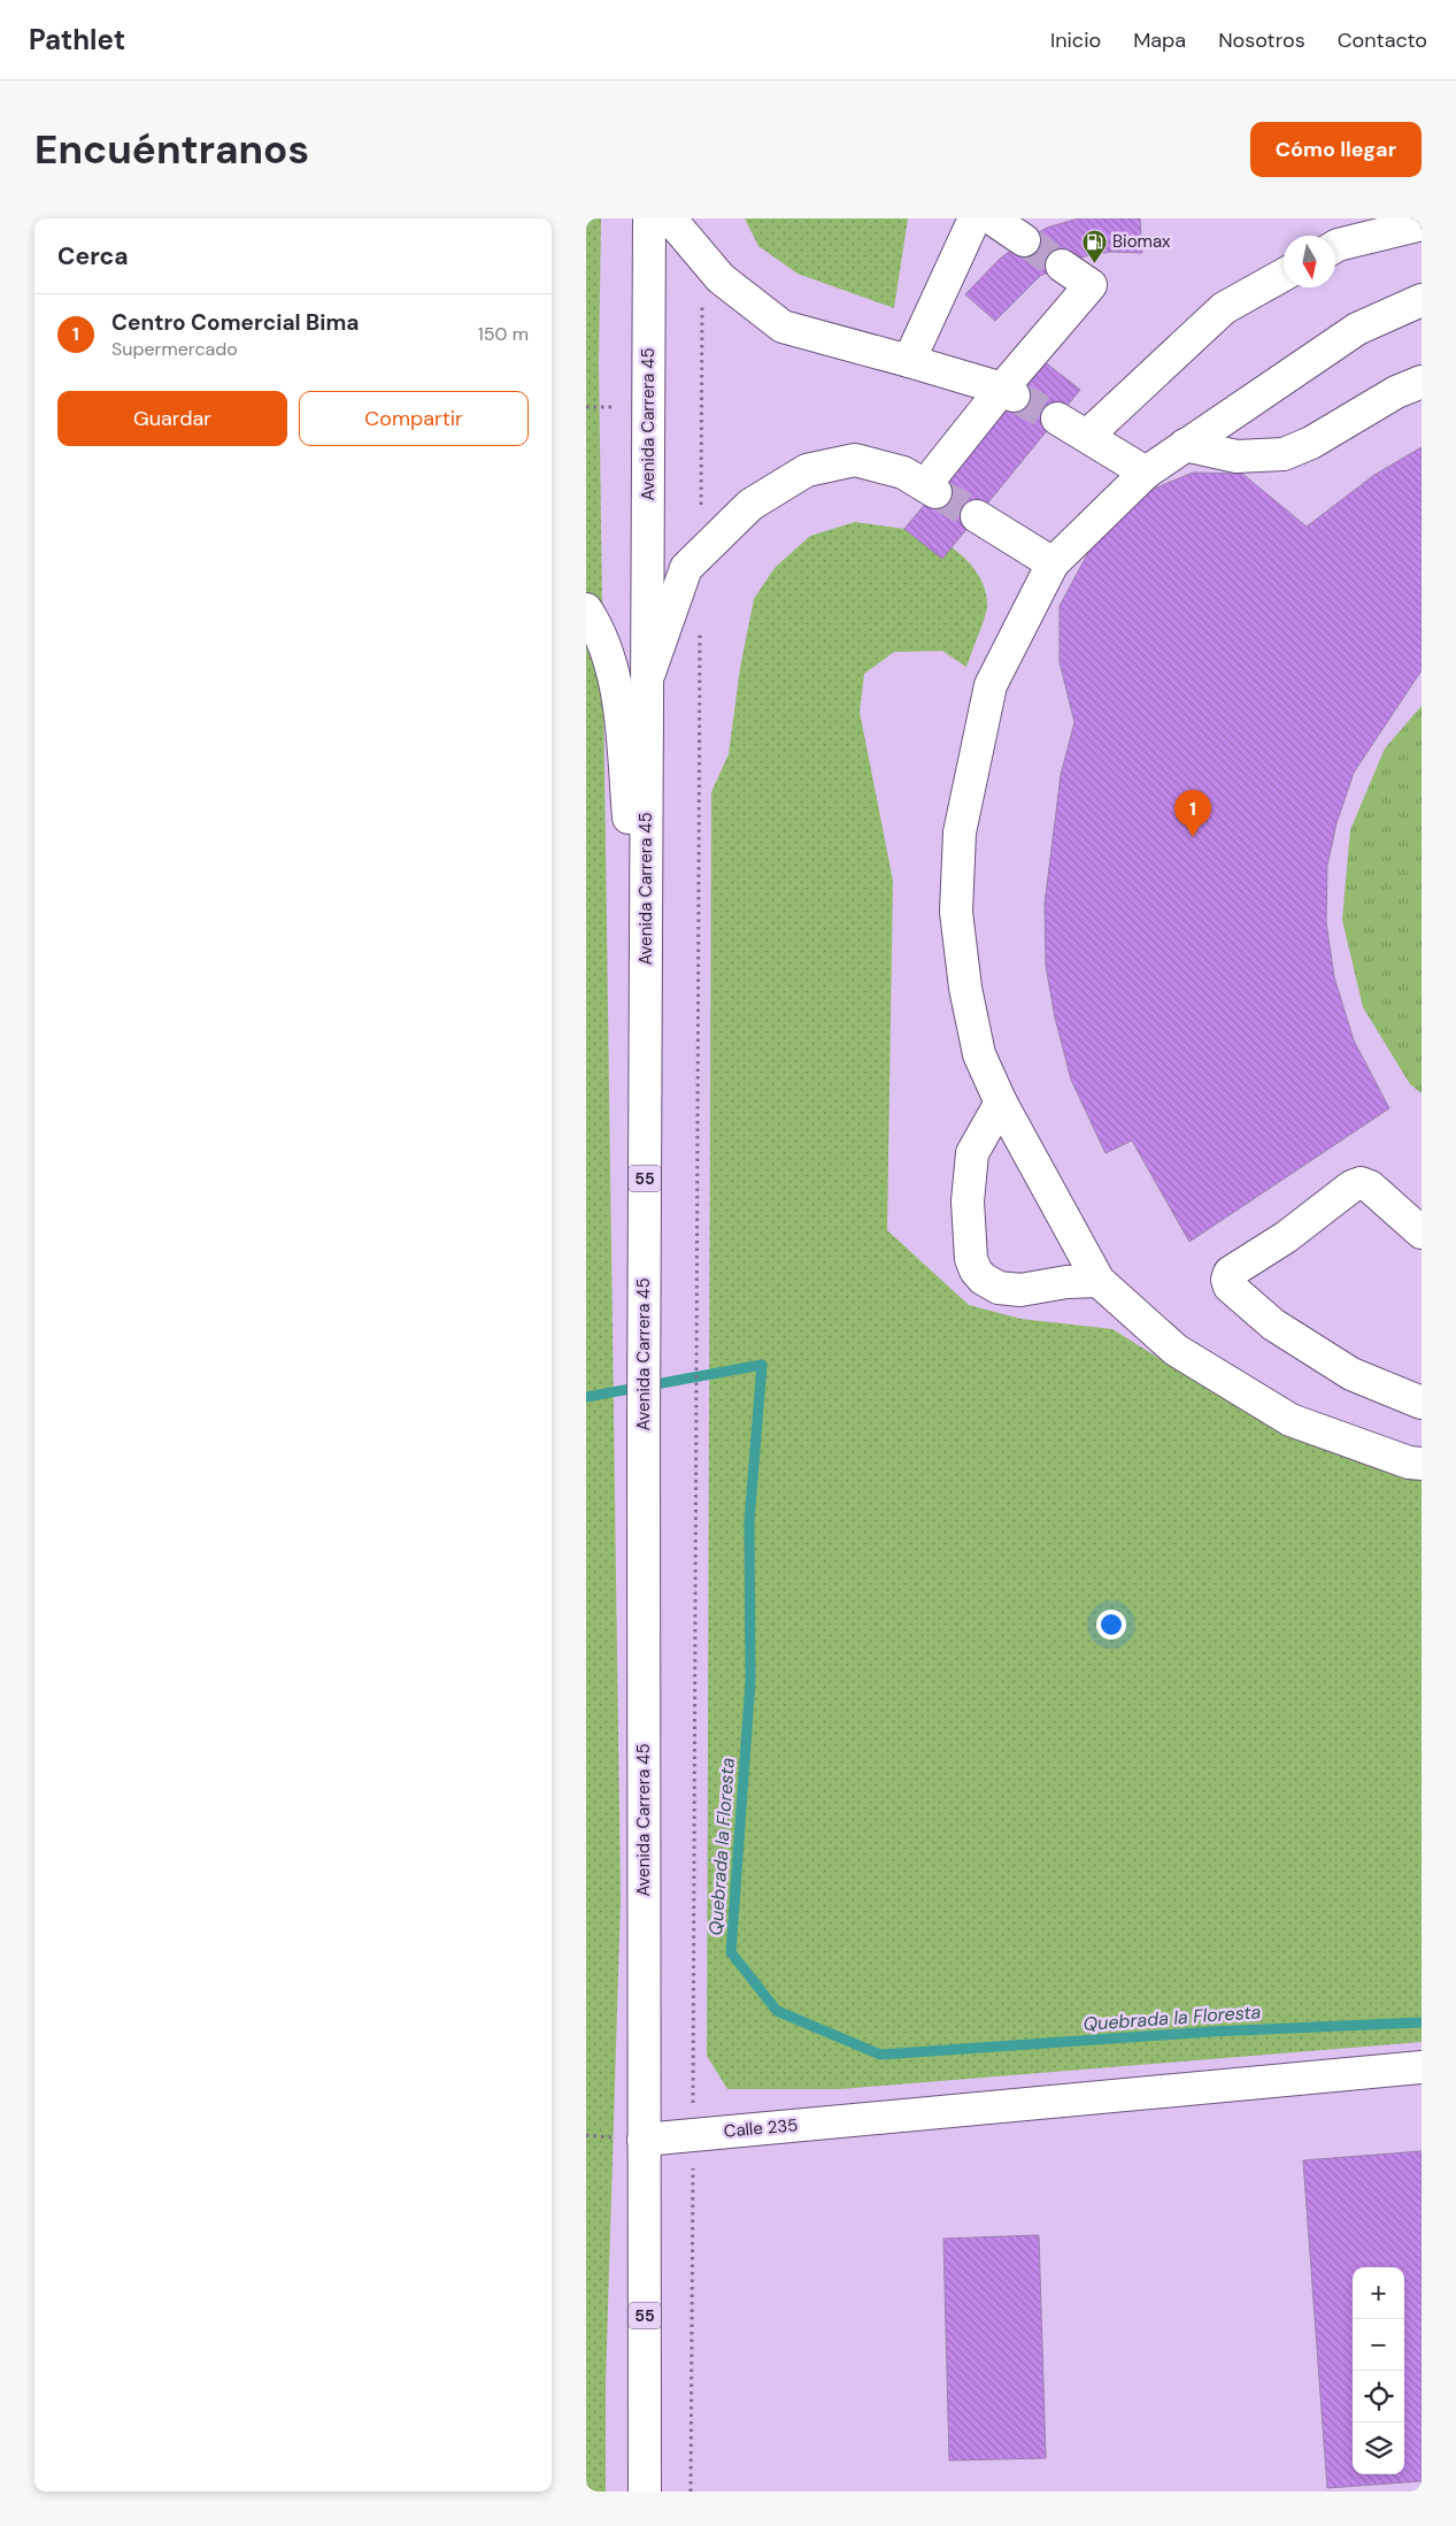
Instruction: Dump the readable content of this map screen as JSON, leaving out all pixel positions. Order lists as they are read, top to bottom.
{
  "streets": {
    "main road": ["Avenida Carrera 45", "55", "Calle 235"]
  },
  "crossings": [
    ["Avenida Carrera 45", "Calle 235"]
  ],
  "water": ["Quebrada la Floresta"],
  "places": {
    "fuel station": ["Biomax"]
  },
  "north": "bottom",
  "page": {
    "header": "Pathlet",
    "nav": [
      "Inicio",
      "Mapa",
      "Nosotros",
      "Contacto"
    ],
    "buttons": [
      "Cómo llegar",
      ["Guardar", "Compartir"]
    ],
    "title": "Encuéntranos",
    "heading": "Cerca",
    "list": [
      {
        "mark": "1",
        "name": "Centro Comercial Bima",
        "note": "Supermercado",
        "value": "150 m"
      }
    ],
    "pins": "1",
    "map_buttons": ["+", "−"]
  }
}
